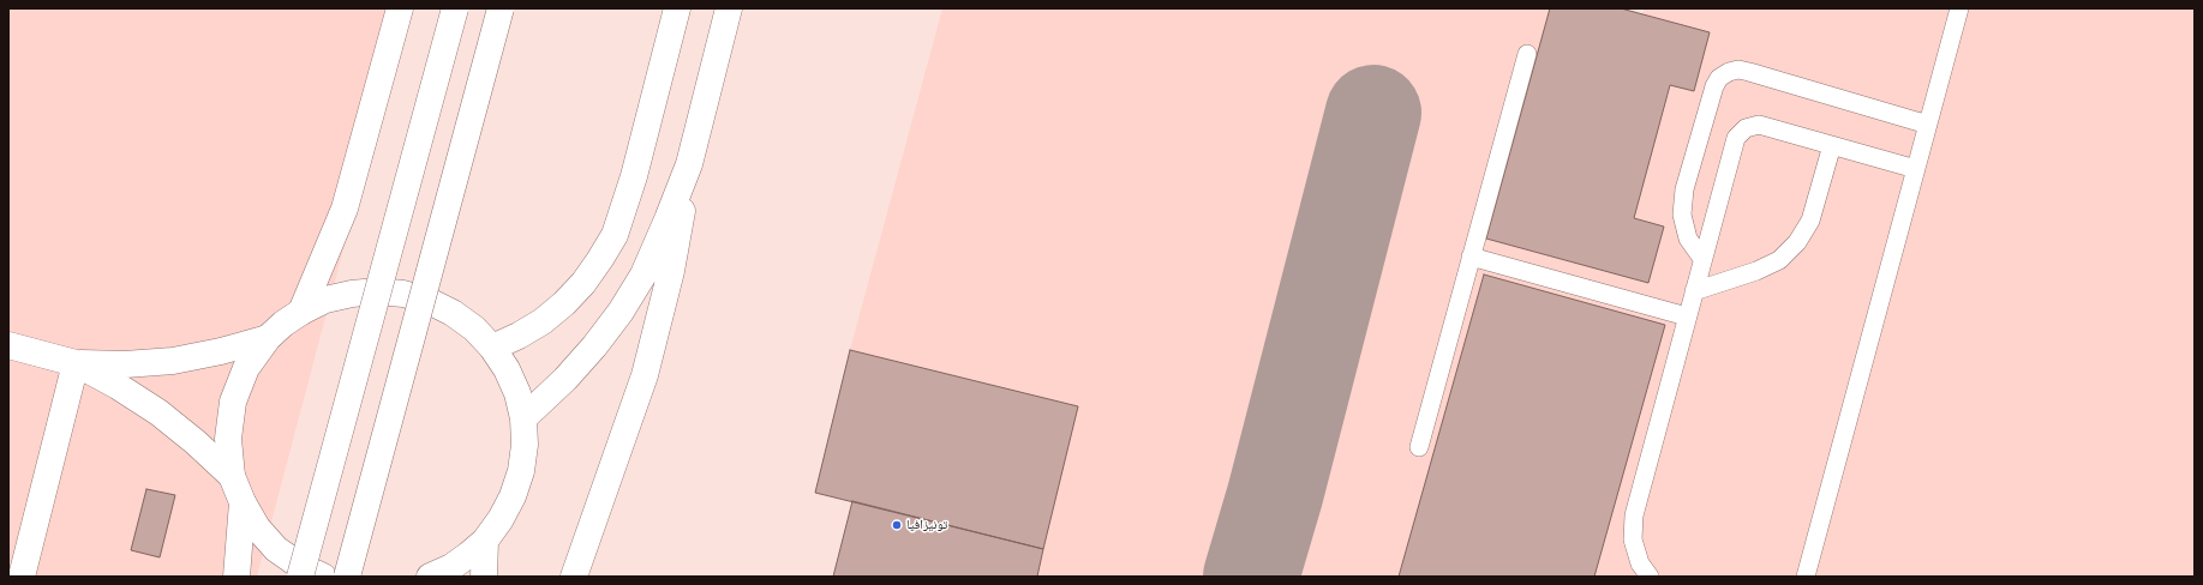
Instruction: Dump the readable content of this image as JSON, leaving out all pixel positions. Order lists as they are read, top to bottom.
{
  "places": ["تونيزافيا"]
}
